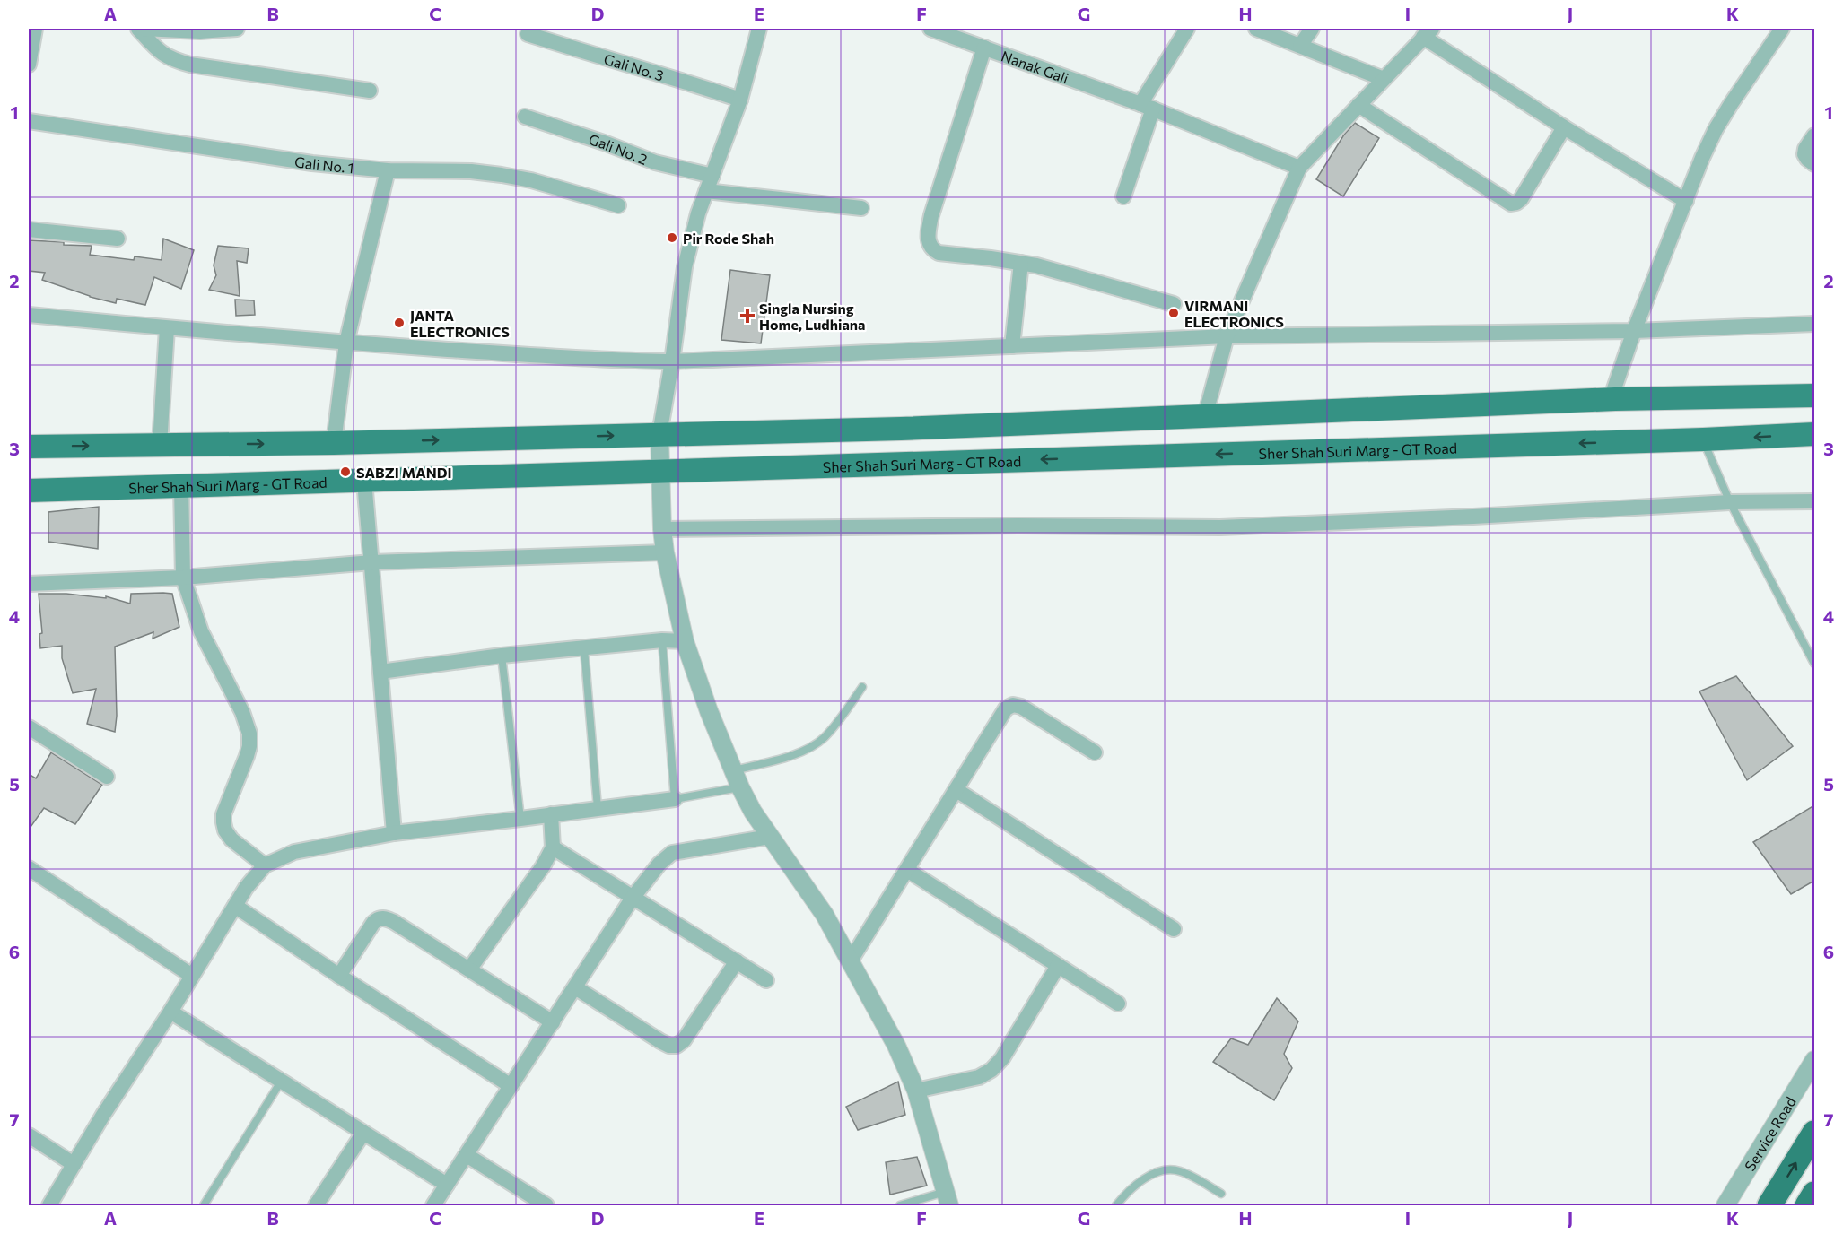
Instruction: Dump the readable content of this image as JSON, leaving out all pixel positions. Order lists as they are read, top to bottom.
{
  "streets": {
    "main road": ["Sher Shah Suri Marg - GT Road"],
    "street": [
      "Gali No. 3",
      "Nanak Gali",
      "Gali No. 2",
      "Gali No. 1",
      "Service Road"
    ]
  },
  "places": {
    "other": [
      "Pir Rode Shah",
      "VIRMANI ELECTRONICS",
      "JANTA ELECTRONICS",
      "SABZI MANDI"
    ],
    "health": ["Singla Nursing Home, Ludhiana"]
  },
  "grid": {
    "columns": [
      "A",
      "B",
      "C",
      "D",
      "E",
      "F",
      "G",
      "H",
      "I",
      "J",
      "K"
    ],
    "rows": [
      "1",
      "2",
      "3",
      "4",
      "5",
      "6",
      "7"
    ]
  }
}
